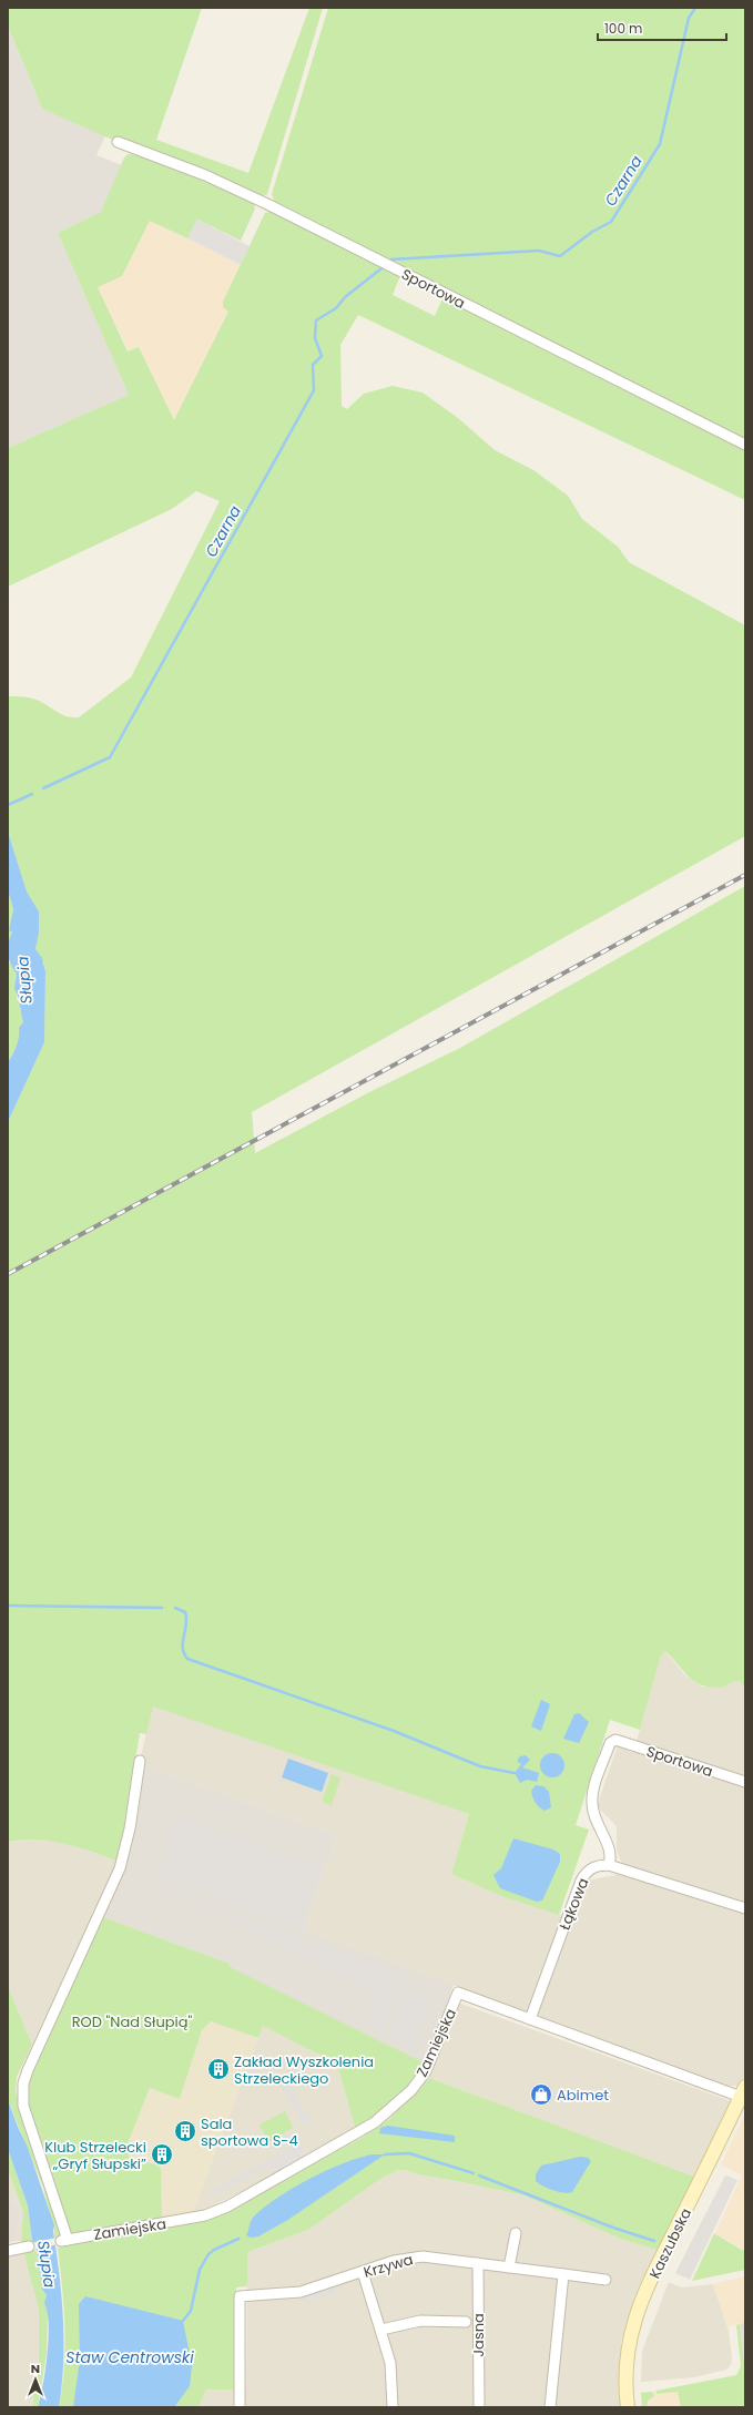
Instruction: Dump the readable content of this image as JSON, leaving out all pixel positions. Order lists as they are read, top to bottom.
{
  "streets": {
    "main road": ["Kaszubska"],
    "street": [
      "Sportowa",
      "Łąkowa",
      "Zamiejska",
      "Krzywa",
      "Jasna"
    ]
  },
  "crossings": [
    ["Sportowa", "Łąkowa"],
    ["Łąkowa", "Zamiejska"],
    ["Zamiejska", "Kaszubska"],
    ["Krzywa", "Jasna"]
  ],
  "water": ["Czarna", "Słupia", "Staw Centrowski"],
  "parks": ["ROD \"Nad Słupią\""],
  "places": {
    "building": ["Zakład Wyszkolenia Strzeleckiego", "Sala sportowa S-4", "Klub Strzelecki „Gryf Słupski”"],
    "shop": ["Abimet"]
  },
  "scale_bar": "100 m",
  "north": "top"
}
